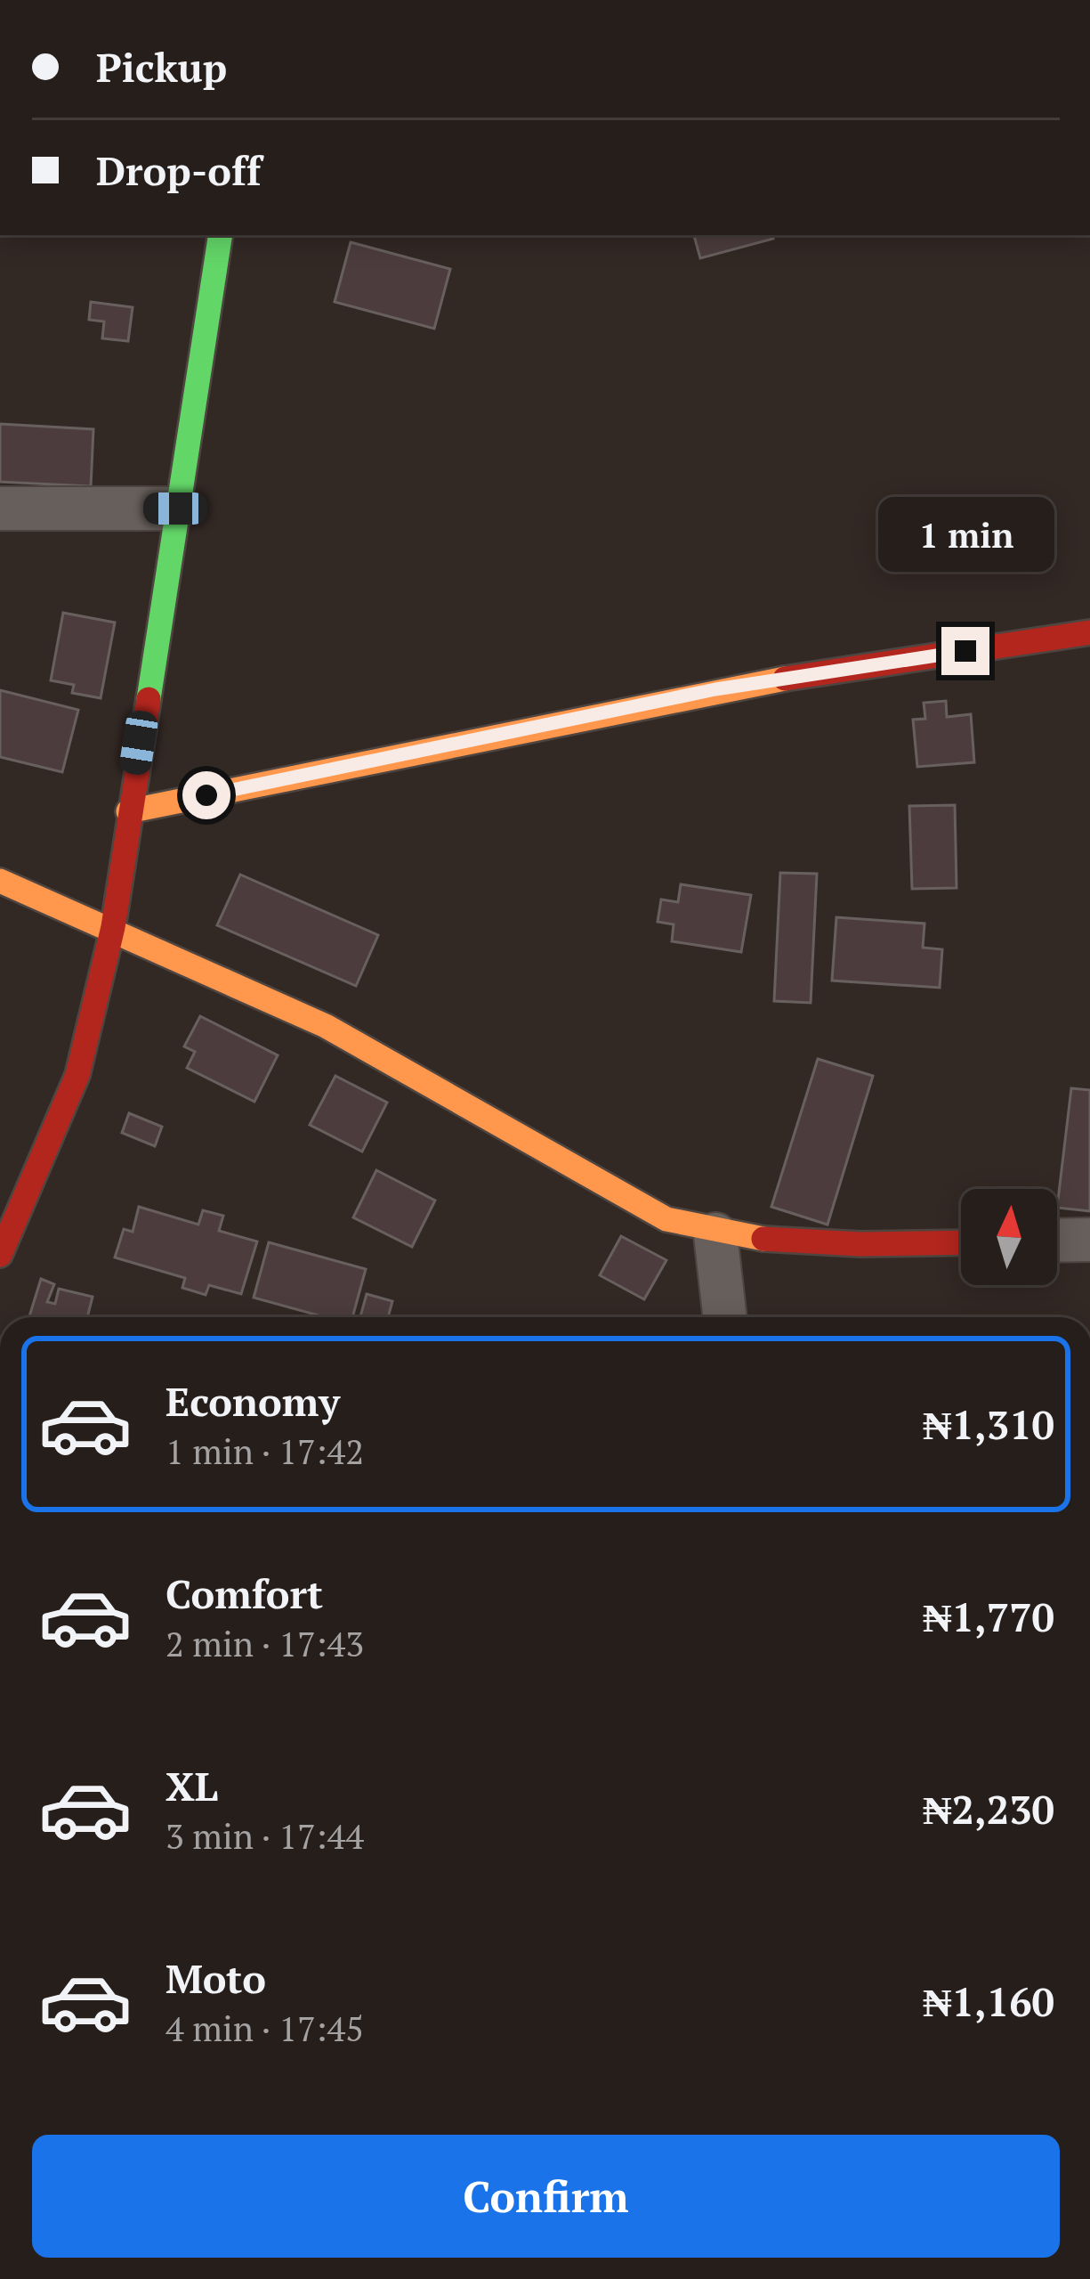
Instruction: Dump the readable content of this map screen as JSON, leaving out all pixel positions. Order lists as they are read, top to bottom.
{
  "north": "top",
  "page": {
    "banner": ["Pickup", "Drop-off"],
    "bubble": "1 min",
    "list": [
      {
        "name": "Economy",
        "note": "1 min · 17:42",
        "value": "₦1,310"
      },
      {
        "name": "Comfort",
        "note": "2 min · 17:43",
        "value": "₦1,770"
      },
      {
        "name": "XL",
        "note": "3 min · 17:44",
        "value": "₦2,230"
      },
      {
        "name": "Moto",
        "note": "4 min · 17:45",
        "value": "₦1,160"
      }
    ],
    "buttons": "Confirm"
  }
}
